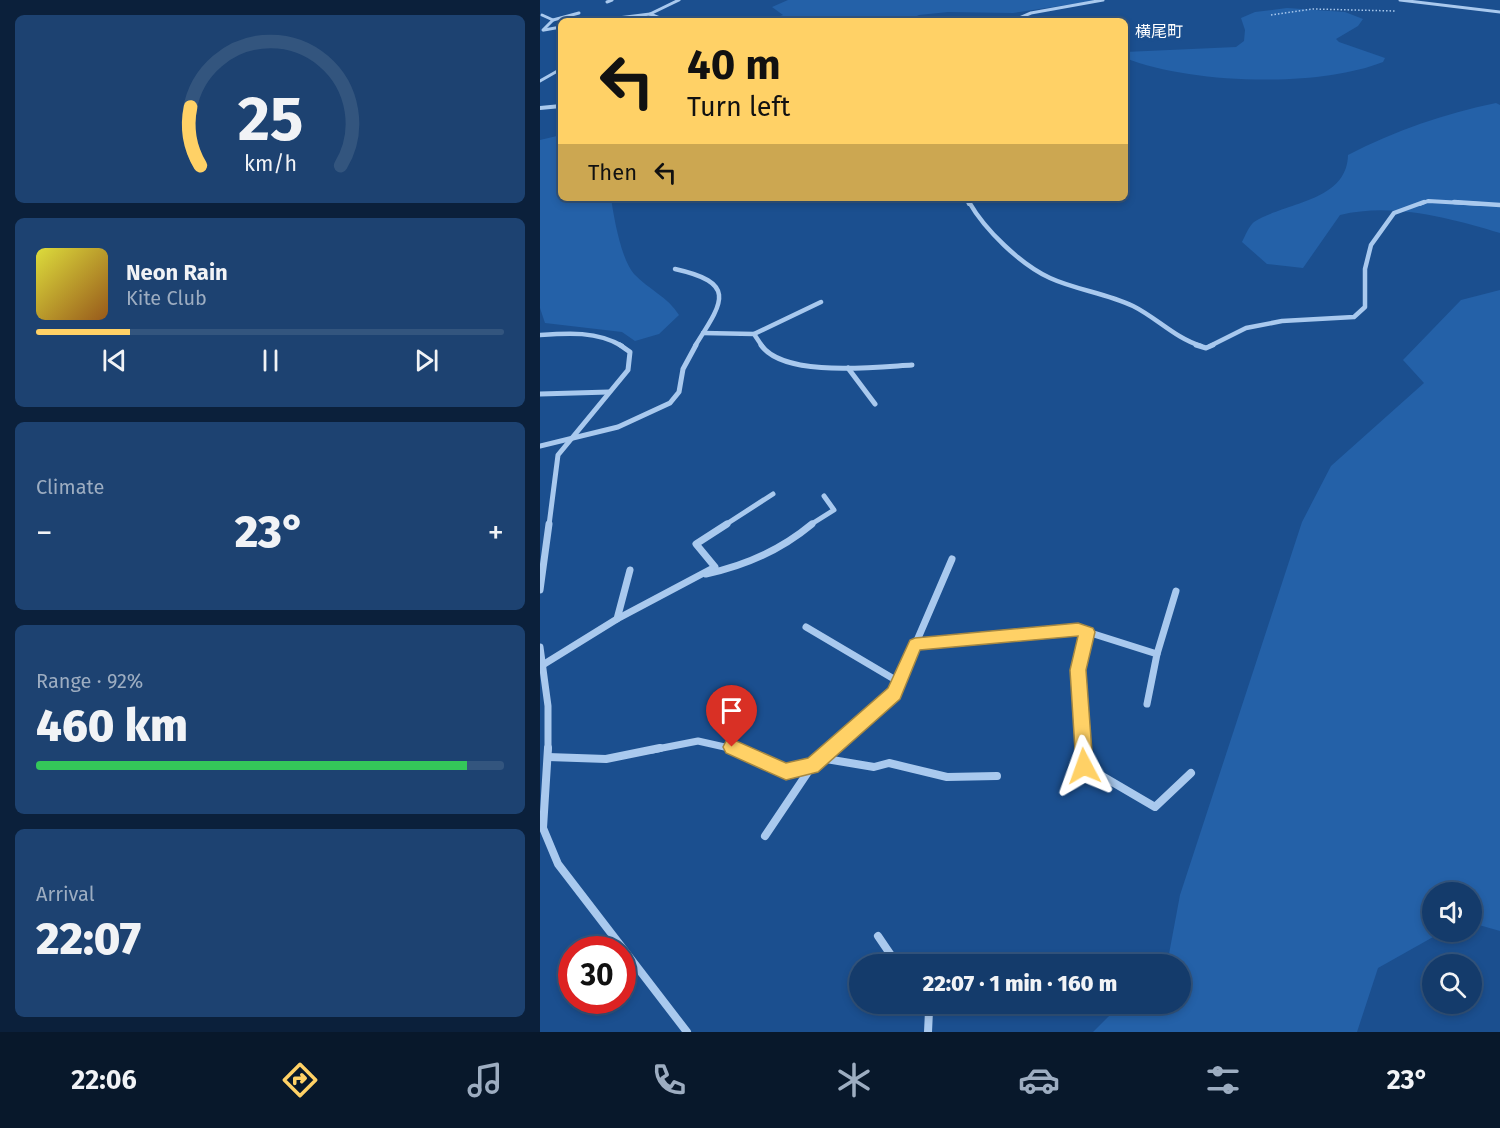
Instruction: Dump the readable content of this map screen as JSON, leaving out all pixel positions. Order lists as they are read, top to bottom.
{
  "districts": ["横尾町"],
  "page": {
    "turn": ["40 m", "Turn left"],
    "then": "Then",
    "song": ["Neon Rain", "Kite Club"],
    "tile": [
      "Climate",
      ["Range · 92%", "460 km"],
      ["Arrival", "22:07"]
    ],
    "heat": ["−", "23°", "+"],
    "limit": "30",
    "trip": "22:07 · 1 min · 160 m",
    "tabs": ["22:06", "23°"],
    "gauge": ["25", "km/h"]
  }
}
